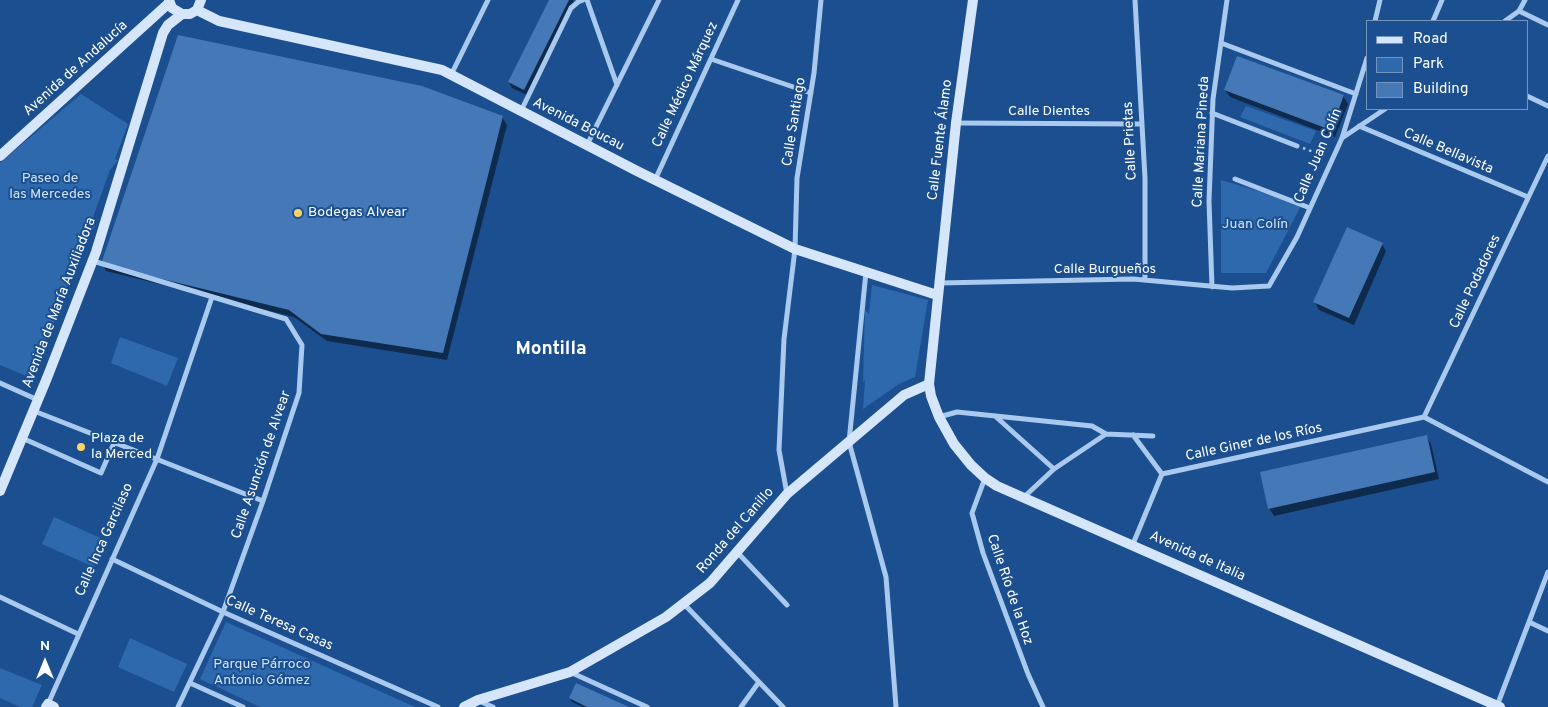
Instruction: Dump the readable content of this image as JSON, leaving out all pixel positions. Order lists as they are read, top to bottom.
{
  "streets": {
    "street": [
      "Avenida de Andalucía",
      "Calle Médico Márquez",
      "Calle Dientes",
      "Calle Santiago",
      "Avenida Boucau",
      "Calle Fuente Álamo",
      "Calle Prietas",
      "Calle Mariana Pineda",
      "Calle Bellavista",
      "Calle Juan Colín",
      "Calle Burgueños",
      "Calle Podadores",
      "Avenida de María Auxiliadora",
      "Calle Giner de los Ríos",
      "Calle Asunción de Alvear",
      "Ronda del Canillo",
      "Calle Inca Garcilaso",
      "Avenida de Italia",
      "Calle Río de la Hoz",
      "Calle Teresa Casas"
    ]
  },
  "crossings": [
    ["Calle Médico Márquez", "Avenida Boucau"],
    ["Calle Dientes", "Calle Fuente Álamo"],
    ["Calle Dientes", "Calle Prietas"],
    ["Calle Santiago", "Avenida Boucau"],
    ["Calle Santiago", "Ronda del Canillo"],
    ["Avenida Boucau", "Calle Fuente Álamo"],
    ["Avenida Boucau", "Avenida de Italia"],
    ["Calle Fuente Álamo", "Calle Burgueños"],
    ["Calle Fuente Álamo", "Avenida de Italia"],
    ["Calle Prietas", "Calle Burgueños"],
    ["Calle Mariana Pineda", "Calle Burgueños"],
    ["Calle Bellavista", "Calle Podadores"],
    ["Calle Juan Colín", "Calle Burgueños"],
    ["Calle Podadores", "Calle Giner de los Ríos"],
    ["Avenida de María Auxiliadora", "Calle Asunción de Alvear"],
    ["Calle Asunción de Alvear", "Calle Inca Garcilaso"],
    ["Calle Asunción de Alvear", "Calle Teresa Casas"],
    ["Ronda del Canillo", "Avenida de Italia"],
    ["Calle Inca Garcilaso", "Calle Teresa Casas"],
    ["Avenida de Italia", "Calle Río de la Hoz"]
  ],
  "districts": ["Montilla"],
  "parks": ["Paseo de las Mercedes", "Juan Colín", "Parque Párroco Antonio Gómez"],
  "places": ["Bodegas Alvear", "Plaza de la Merced"],
  "legend": ["Road", "Park", "Building"],
  "north": "top"
}
